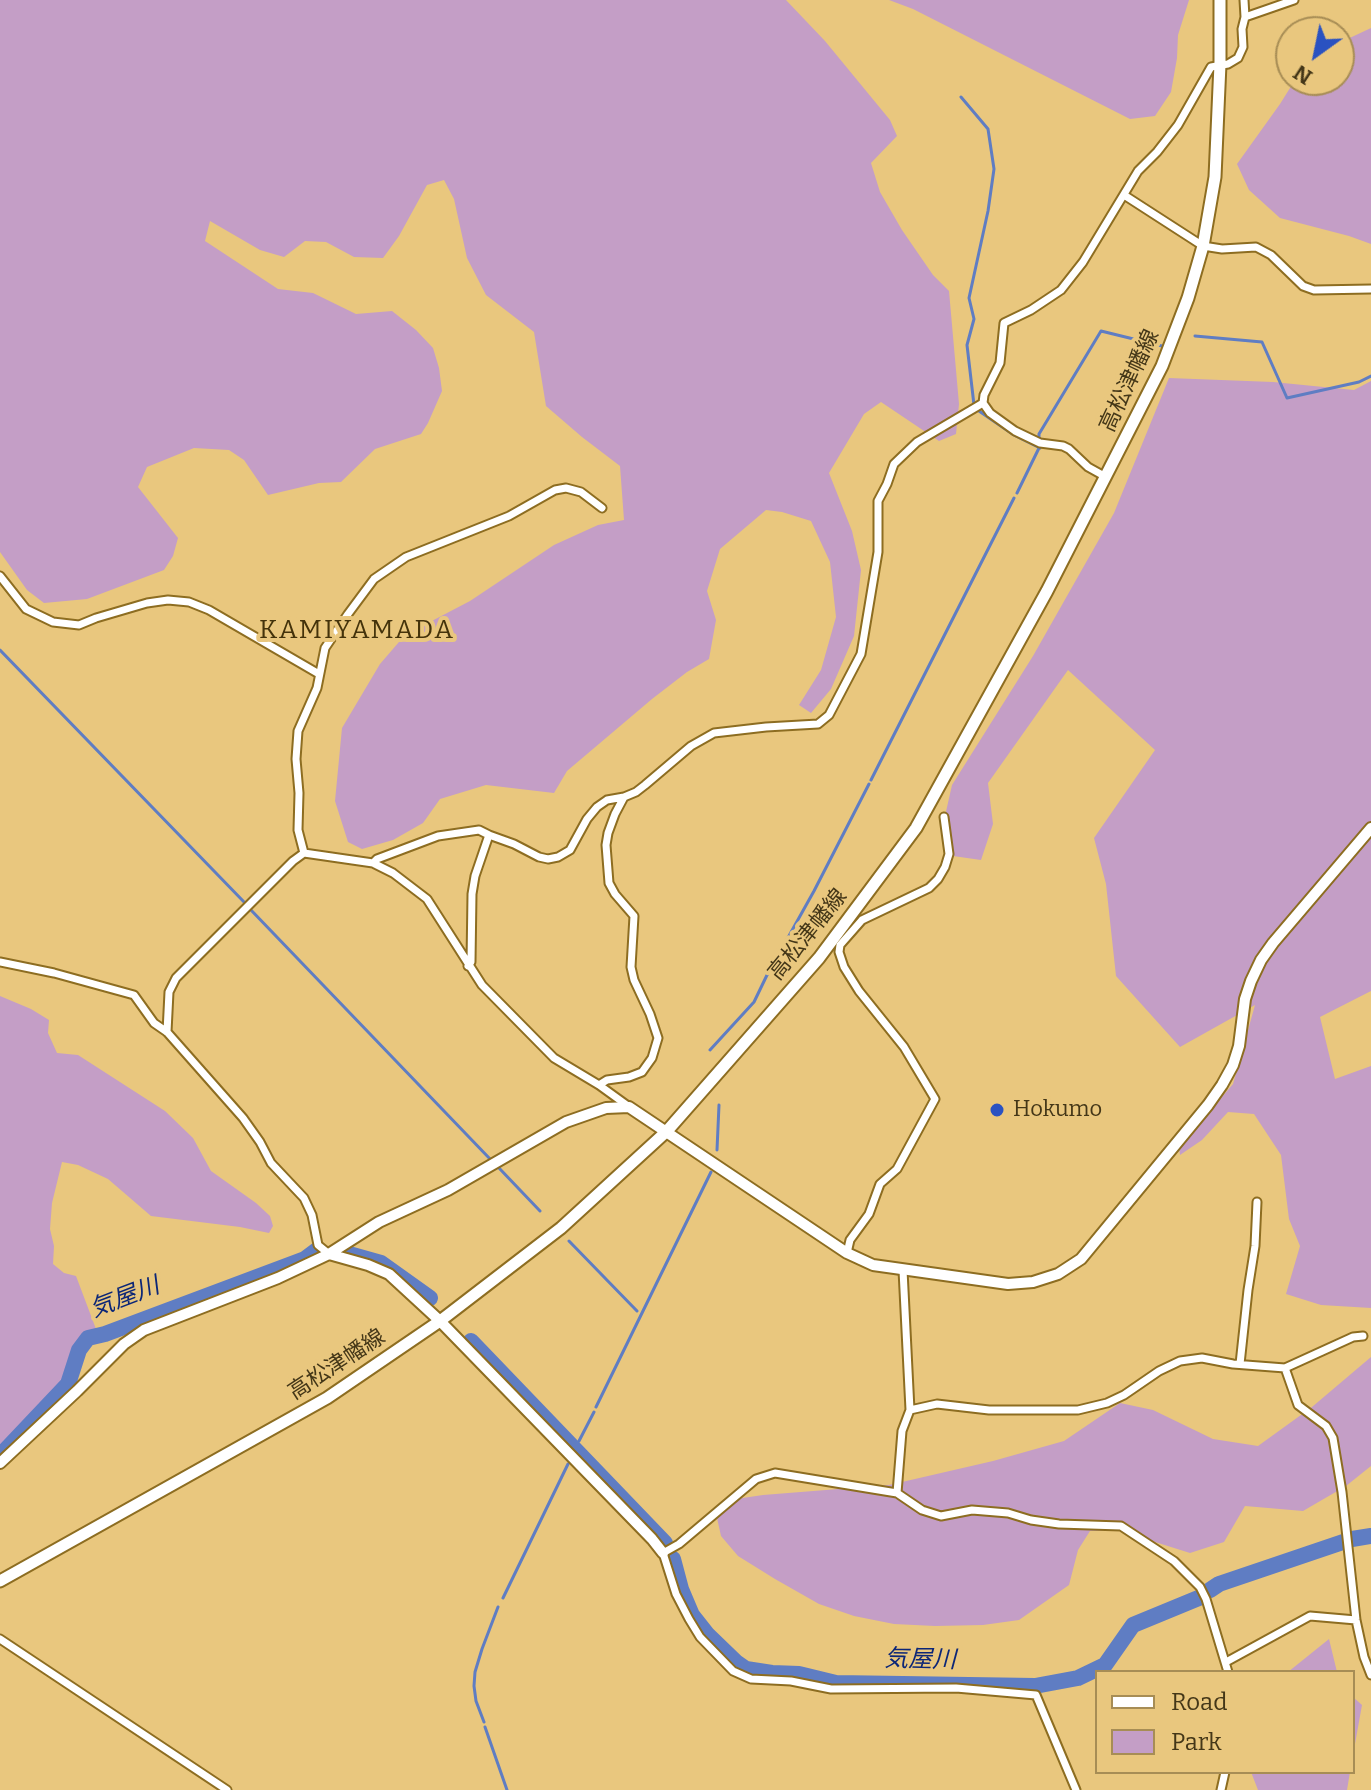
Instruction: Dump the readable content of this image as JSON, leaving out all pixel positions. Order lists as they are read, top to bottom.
{
  "streets": {
    "main road": ["高松津幡線"]
  },
  "districts": ["KAMIYAMADA"],
  "water": ["気屋川"],
  "places": ["Hokumo"],
  "legend": ["Road", "Park"],
  "north": "bottom left"
}
